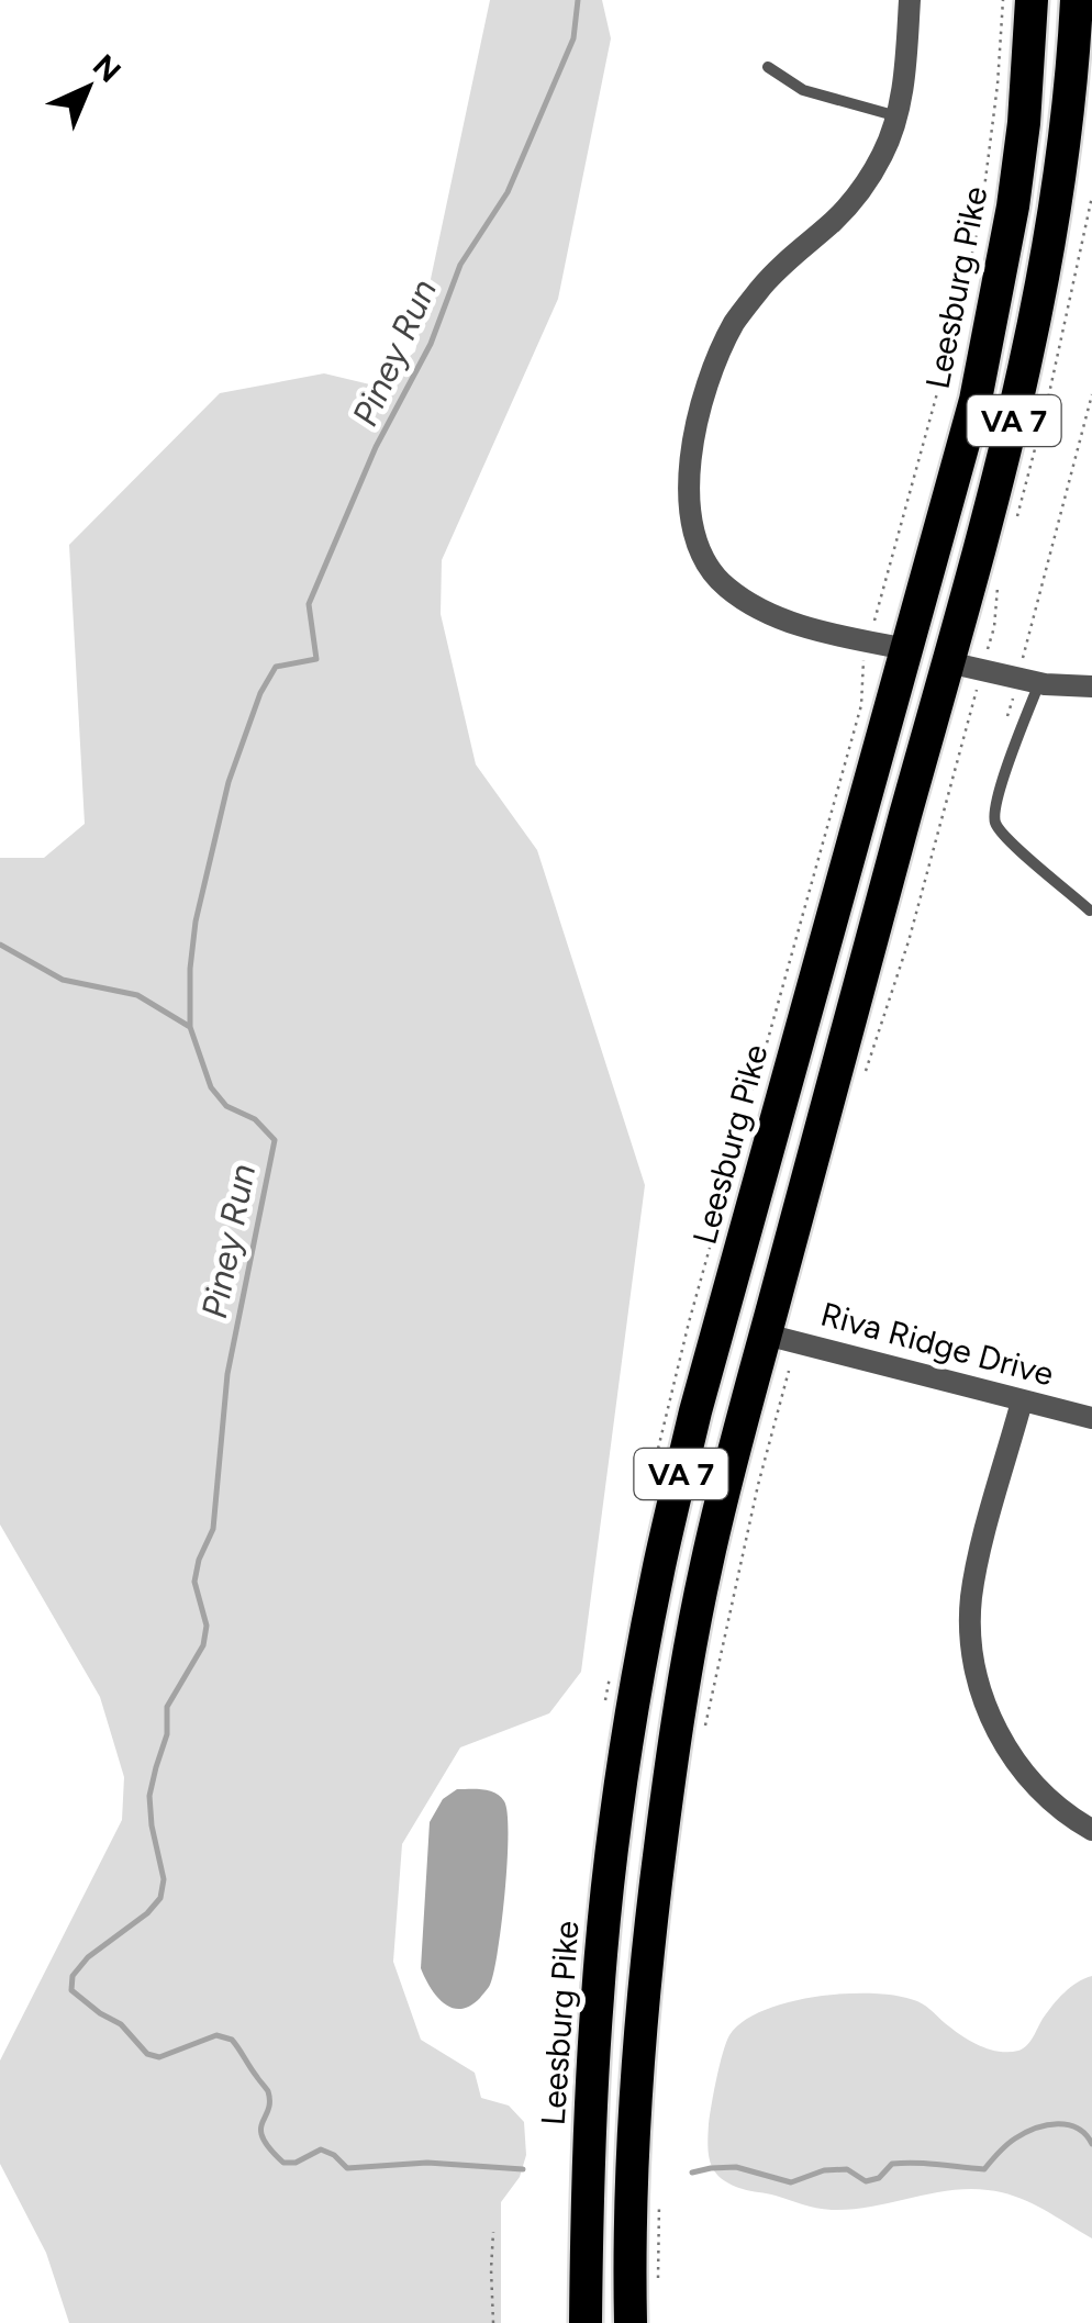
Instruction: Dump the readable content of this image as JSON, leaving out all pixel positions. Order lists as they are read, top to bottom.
{
  "streets": {
    "highway": ["Leesburg Pike", "VA 7"],
    "street": ["Riva Ridge Drive"]
  },
  "crossings": [
    ["VA 7", "Riva Ridge Drive"]
  ],
  "water": ["Piney Run"],
  "north": "top right"
}
